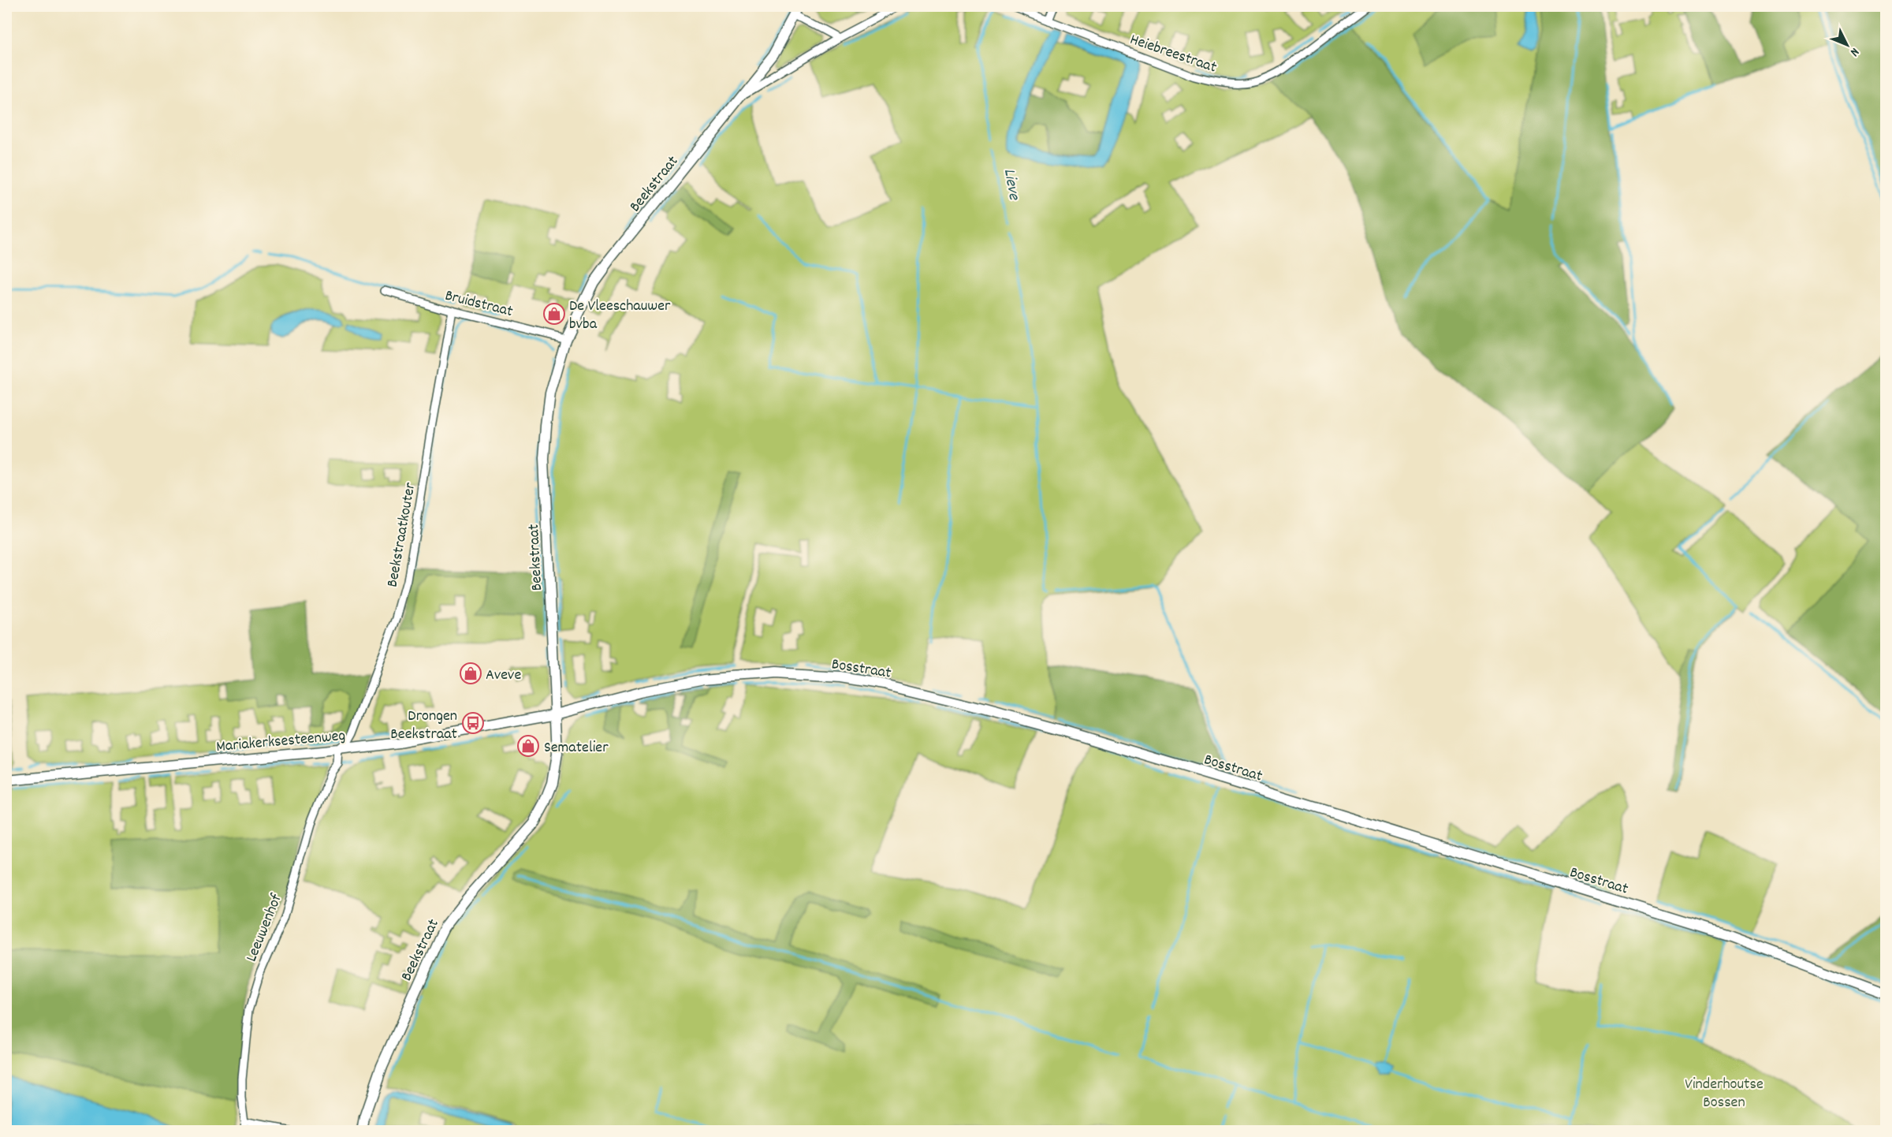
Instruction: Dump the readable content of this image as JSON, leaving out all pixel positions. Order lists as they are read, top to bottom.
{
  "streets": {
    "street": [
      "Heiebreestraat",
      "Beekstraat",
      "Bruidstraat",
      "Beekstraatkouter",
      "Bosstraat",
      "Mariakerksesteenweg",
      "Leeuwenhof"
    ]
  },
  "crossings": [
    ["Beekstraat", "Bruidstraat"],
    ["Beekstraat", "Bosstraat"],
    ["Beekstraat", "Mariakerksesteenweg"],
    ["Bruidstraat", "Beekstraatkouter"],
    ["Beekstraatkouter", "Mariakerksesteenweg"],
    ["Beekstraatkouter", "Leeuwenhof"],
    ["Bosstraat", "Mariakerksesteenweg"],
    ["Mariakerksesteenweg", "Leeuwenhof"]
  ],
  "water": ["Lieve"],
  "parks": ["Vinderhoutse Bossen"],
  "places": {
    "shop": ["De Vleeschauwer bvba", "Aveve", "Sematelier"],
    "bus stop": ["Drongen Beekstraat"]
  },
  "north": "bottom right"
}
